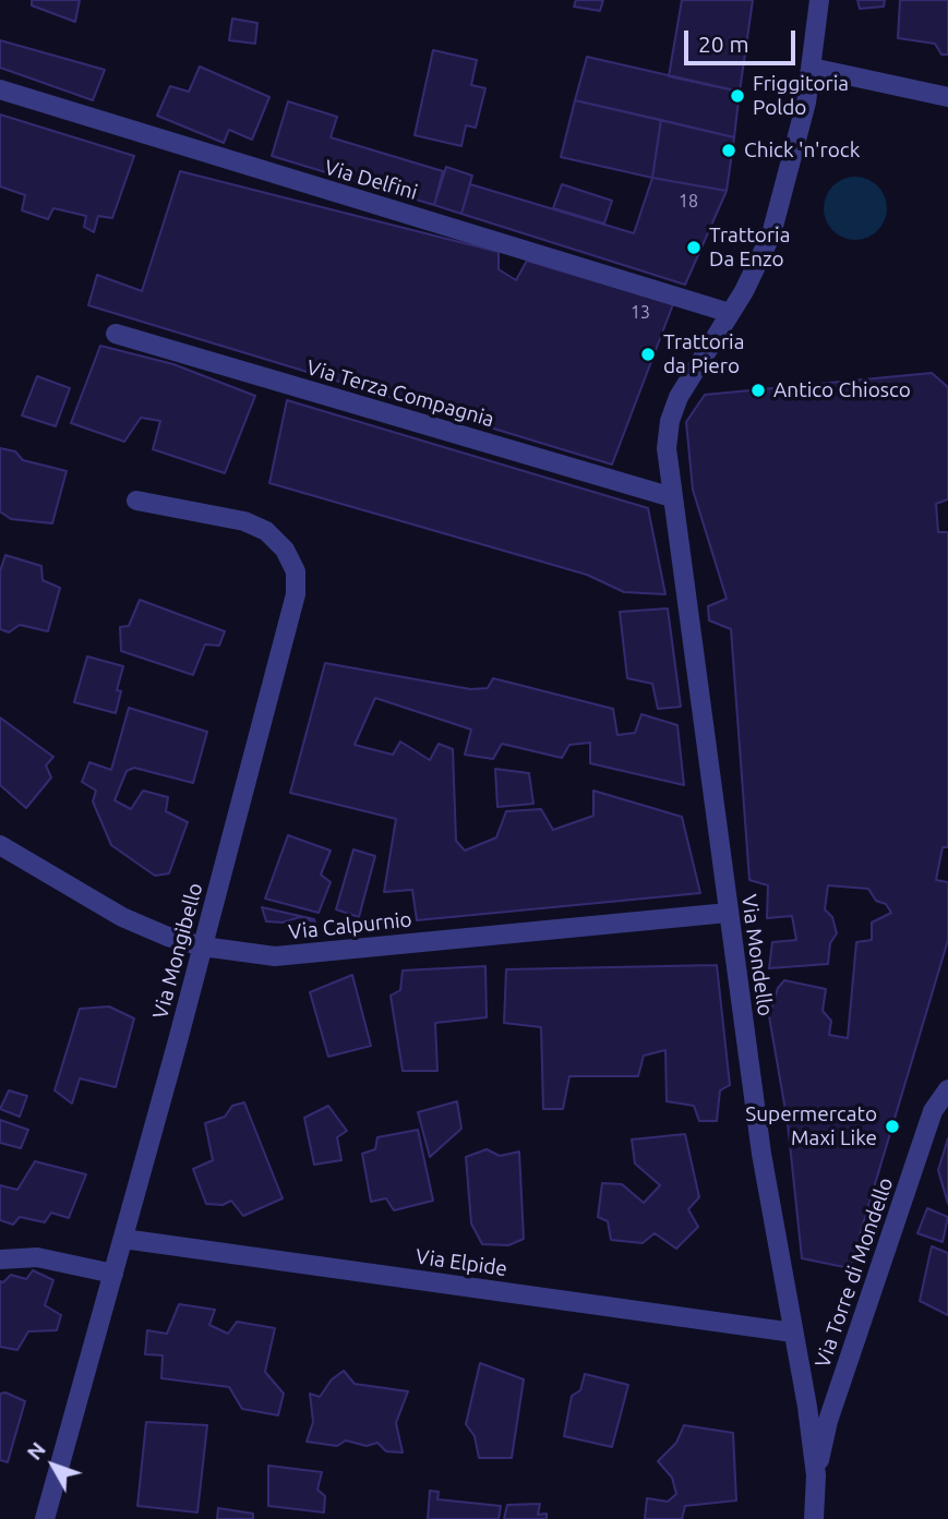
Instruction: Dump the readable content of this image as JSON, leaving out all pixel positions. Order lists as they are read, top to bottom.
{
  "streets": {
    "street": [
      "Via Delfini",
      "Via Terza Compagnia",
      "Via Calpurnio",
      "Via Mongibello",
      "Via Mondello",
      "Via Elpide",
      "Via Torre di Mondello"
    ]
  },
  "crossings": [
    ["Via Delfini", "Via Mondello"],
    ["Via Terza Compagnia", "Via Mondello"],
    ["Via Calpurnio", "Via Mongibello"],
    ["Via Calpurnio", "Via Mondello"],
    ["Via Mongibello", "Via Elpide"],
    ["Via Mondello", "Via Elpide"],
    ["Via Mondello", "Via Torre di Mondello"]
  ],
  "places": [
    "Friggitoria Poldo",
    "Chick 'n'rock",
    "Trattoria Da Enzo",
    "Trattoria da Piero",
    "Antico Chiosco",
    "Supermercato Maxi Like"
  ],
  "house_numbers": ["18", "13"],
  "scale_bar": "20 m",
  "north": "top left"
}
